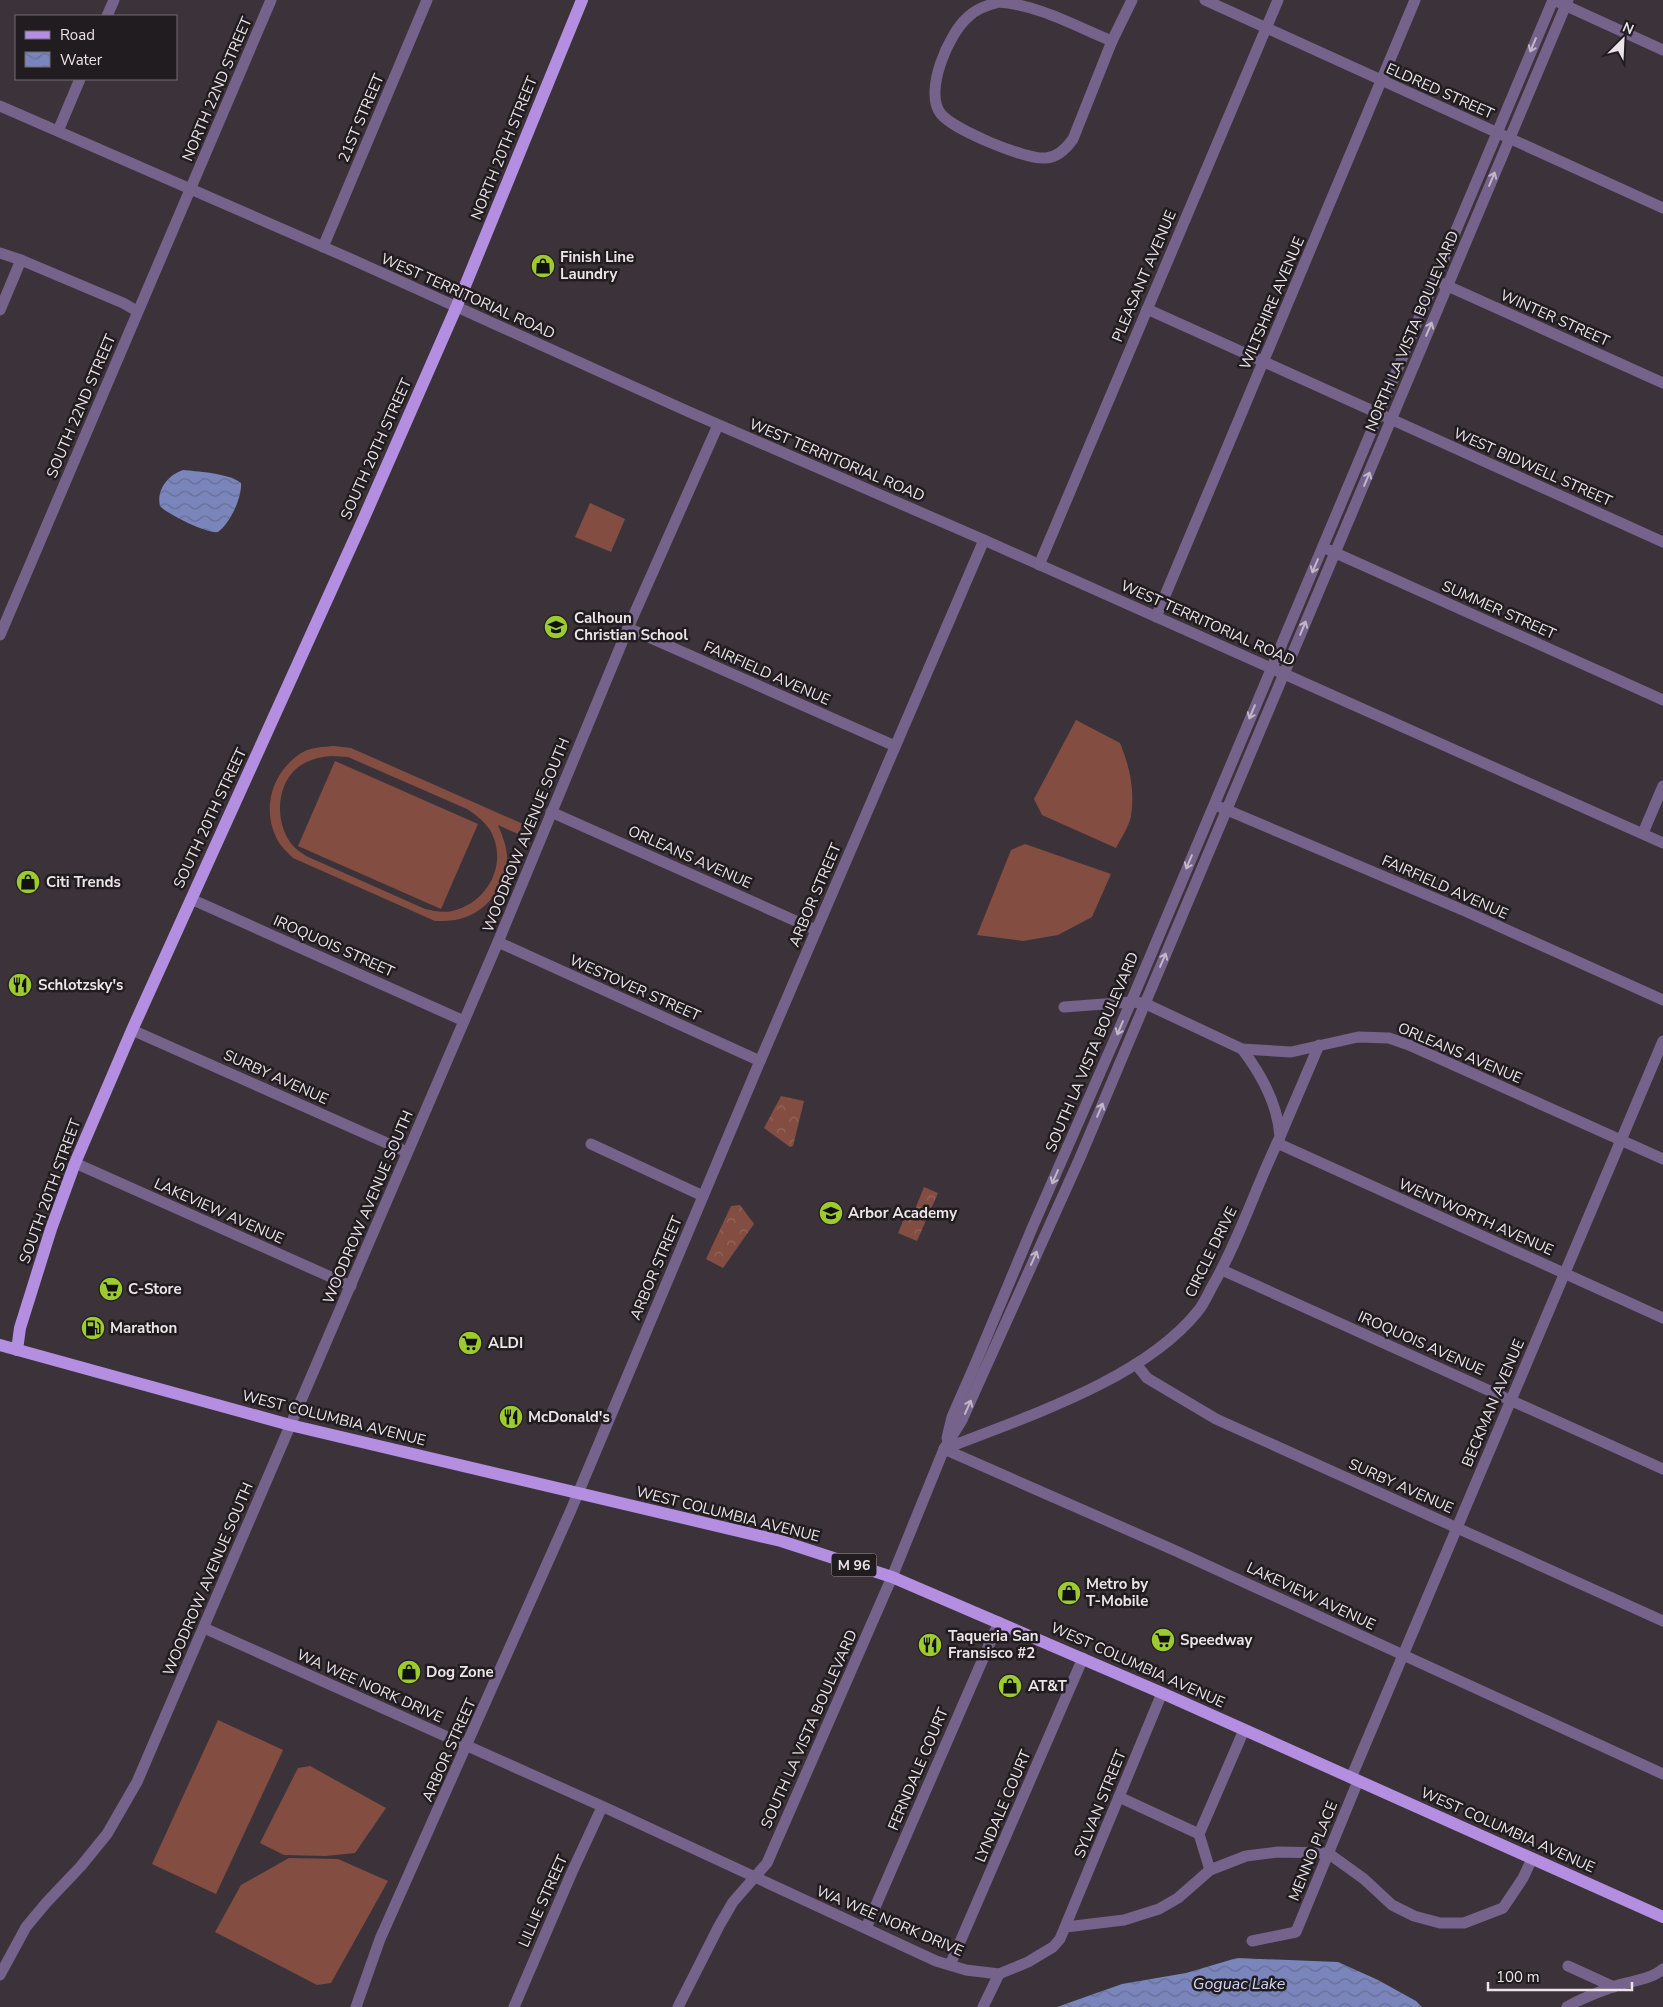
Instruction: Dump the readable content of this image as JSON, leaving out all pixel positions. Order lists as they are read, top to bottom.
{
  "streets": {
    "main road": [
      "NORTH 20TH STREET",
      "SOUTH 20TH STREET",
      "WEST COLUMBIA AVENUE",
      "M 96"
    ],
    "street": [
      "NORTH 22ND STREET",
      "ELDRED STREET",
      "21ST STREET",
      "PLEASANT AVENUE",
      "WEST TERRITORIAL ROAD",
      "WILTSHIRE AVENUE",
      "WINTER STREET",
      "NORTH LA VISTA BOULEVARD",
      "SOUTH 22ND STREET",
      "WEST BIDWELL STREET",
      "SUMMER STREET",
      "FAIRFIELD AVENUE",
      "WOODROW AVENUE SOUTH",
      "ORLEANS AVENUE",
      "ARBOR STREET",
      "IROQUOIS STREET",
      "WESTOVER STREET",
      "SOUTH LA VISTA BOULEVARD",
      "SURBY AVENUE",
      "LAKEVIEW AVENUE",
      "WENTWORTH AVENUE",
      "CIRCLE DRIVE",
      "IROQUOIS AVENUE",
      "BECKMAN AVENUE",
      "WA WEE NORK DRIVE",
      "FERNDALE COURT",
      "SYLVAN STREET",
      "LYNDALE COURT",
      "MENNO PLACE",
      "LILLIE STREET"
    ]
  },
  "crossings": [
    ["NORTH 22ND STREET", "WEST TERRITORIAL ROAD"],
    ["NORTH 22ND STREET", "SOUTH 22ND STREET"],
    ["ELDRED STREET", "PLEASANT AVENUE"],
    ["ELDRED STREET", "WILTSHIRE AVENUE"],
    ["ELDRED STREET", "NORTH LA VISTA BOULEVARD"],
    ["21ST STREET", "WEST TERRITORIAL ROAD"],
    ["NORTH 20TH STREET", "WEST TERRITORIAL ROAD"],
    ["NORTH 20TH STREET", "SOUTH 20TH STREET"],
    ["PLEASANT AVENUE", "WEST TERRITORIAL ROAD"],
    ["WEST TERRITORIAL ROAD", "WILTSHIRE AVENUE"],
    ["WEST TERRITORIAL ROAD", "NORTH LA VISTA BOULEVARD"],
    ["WEST TERRITORIAL ROAD", "SOUTH 22ND STREET"],
    ["WEST TERRITORIAL ROAD", "SOUTH 20TH STREET"],
    ["WEST TERRITORIAL ROAD", "WOODROW AVENUE SOUTH"],
    ["WEST TERRITORIAL ROAD", "ARBOR STREET"],
    ["WEST TERRITORIAL ROAD", "SOUTH LA VISTA BOULEVARD"],
    ["WINTER STREET", "NORTH LA VISTA BOULEVARD"],
    ["NORTH LA VISTA BOULEVARD", "WEST BIDWELL STREET"],
    ["NORTH LA VISTA BOULEVARD", "SUMMER STREET"],
    ["NORTH LA VISTA BOULEVARD", "SOUTH LA VISTA BOULEVARD"],
    ["SOUTH 20TH STREET", "IROQUOIS STREET"],
    ["SOUTH 20TH STREET", "SURBY AVENUE"],
    ["SOUTH 20TH STREET", "LAKEVIEW AVENUE"],
    ["SOUTH 20TH STREET", "WEST COLUMBIA AVENUE"],
    ["FAIRFIELD AVENUE", "WOODROW AVENUE SOUTH"],
    ["FAIRFIELD AVENUE", "ARBOR STREET"],
    ["FAIRFIELD AVENUE", "SOUTH LA VISTA BOULEVARD"],
    ["WOODROW AVENUE SOUTH", "ORLEANS AVENUE"],
    ["WOODROW AVENUE SOUTH", "IROQUOIS STREET"],
    ["WOODROW AVENUE SOUTH", "WESTOVER STREET"],
    ["WOODROW AVENUE SOUTH", "SURBY AVENUE"],
    ["WOODROW AVENUE SOUTH", "LAKEVIEW AVENUE"],
    ["WOODROW AVENUE SOUTH", "WEST COLUMBIA AVENUE"],
    ["WOODROW AVENUE SOUTH", "WA WEE NORK DRIVE"],
    ["ORLEANS AVENUE", "ARBOR STREET"],
    ["ORLEANS AVENUE", "SOUTH LA VISTA BOULEVARD"],
    ["ORLEANS AVENUE", "CIRCLE DRIVE"],
    ["ORLEANS AVENUE", "BECKMAN AVENUE"],
    ["ARBOR STREET", "WESTOVER STREET"],
    ["ARBOR STREET", "WEST COLUMBIA AVENUE"],
    ["ARBOR STREET", "WA WEE NORK DRIVE"],
    ["SOUTH LA VISTA BOULEVARD", "LAKEVIEW AVENUE"],
    ["SOUTH LA VISTA BOULEVARD", "CIRCLE DRIVE"],
    ["SOUTH LA VISTA BOULEVARD", "WEST COLUMBIA AVENUE"],
    ["SOUTH LA VISTA BOULEVARD", "WA WEE NORK DRIVE"],
    ["SURBY AVENUE", "CIRCLE DRIVE"],
    ["SURBY AVENUE", "BECKMAN AVENUE"],
    ["LAKEVIEW AVENUE", "CIRCLE DRIVE"],
    ["LAKEVIEW AVENUE", "BECKMAN AVENUE"],
    ["WENTWORTH AVENUE", "CIRCLE DRIVE"],
    ["WENTWORTH AVENUE", "BECKMAN AVENUE"],
    ["CIRCLE DRIVE", "IROQUOIS AVENUE"],
    ["IROQUOIS AVENUE", "BECKMAN AVENUE"],
    ["BECKMAN AVENUE", "WEST COLUMBIA AVENUE"],
    ["BECKMAN AVENUE", "MENNO PLACE"],
    ["WEST COLUMBIA AVENUE", "FERNDALE COURT"],
    ["WEST COLUMBIA AVENUE", "SYLVAN STREET"],
    ["WEST COLUMBIA AVENUE", "LYNDALE COURT"],
    ["WEST COLUMBIA AVENUE", "MENNO PLACE"],
    ["WA WEE NORK DRIVE", "FERNDALE COURT"],
    ["WA WEE NORK DRIVE", "SYLVAN STREET"],
    ["WA WEE NORK DRIVE", "LYNDALE COURT"],
    ["WA WEE NORK DRIVE", "LILLIE STREET"]
  ],
  "water": ["Goguac Lake"],
  "places": {
    "shop": [
      "Finish Line Laundry",
      "Citi Trends",
      "Metro by T-Mobile",
      "Dog Zone",
      "AT&T"
    ],
    "school or university": ["Calhoun Christian School", "Arbor Academy"],
    "restaurant": ["Schlotzsky's", "McDonald's", "Taqueria San Fransisco #2"],
    "supermarket": ["C-Store", "ALDI", "Speedway"],
    "fuel station": ["Marathon"]
  },
  "legend": ["Road", "Water"],
  "scale_bar": "100 m",
  "north": "top right"
}
